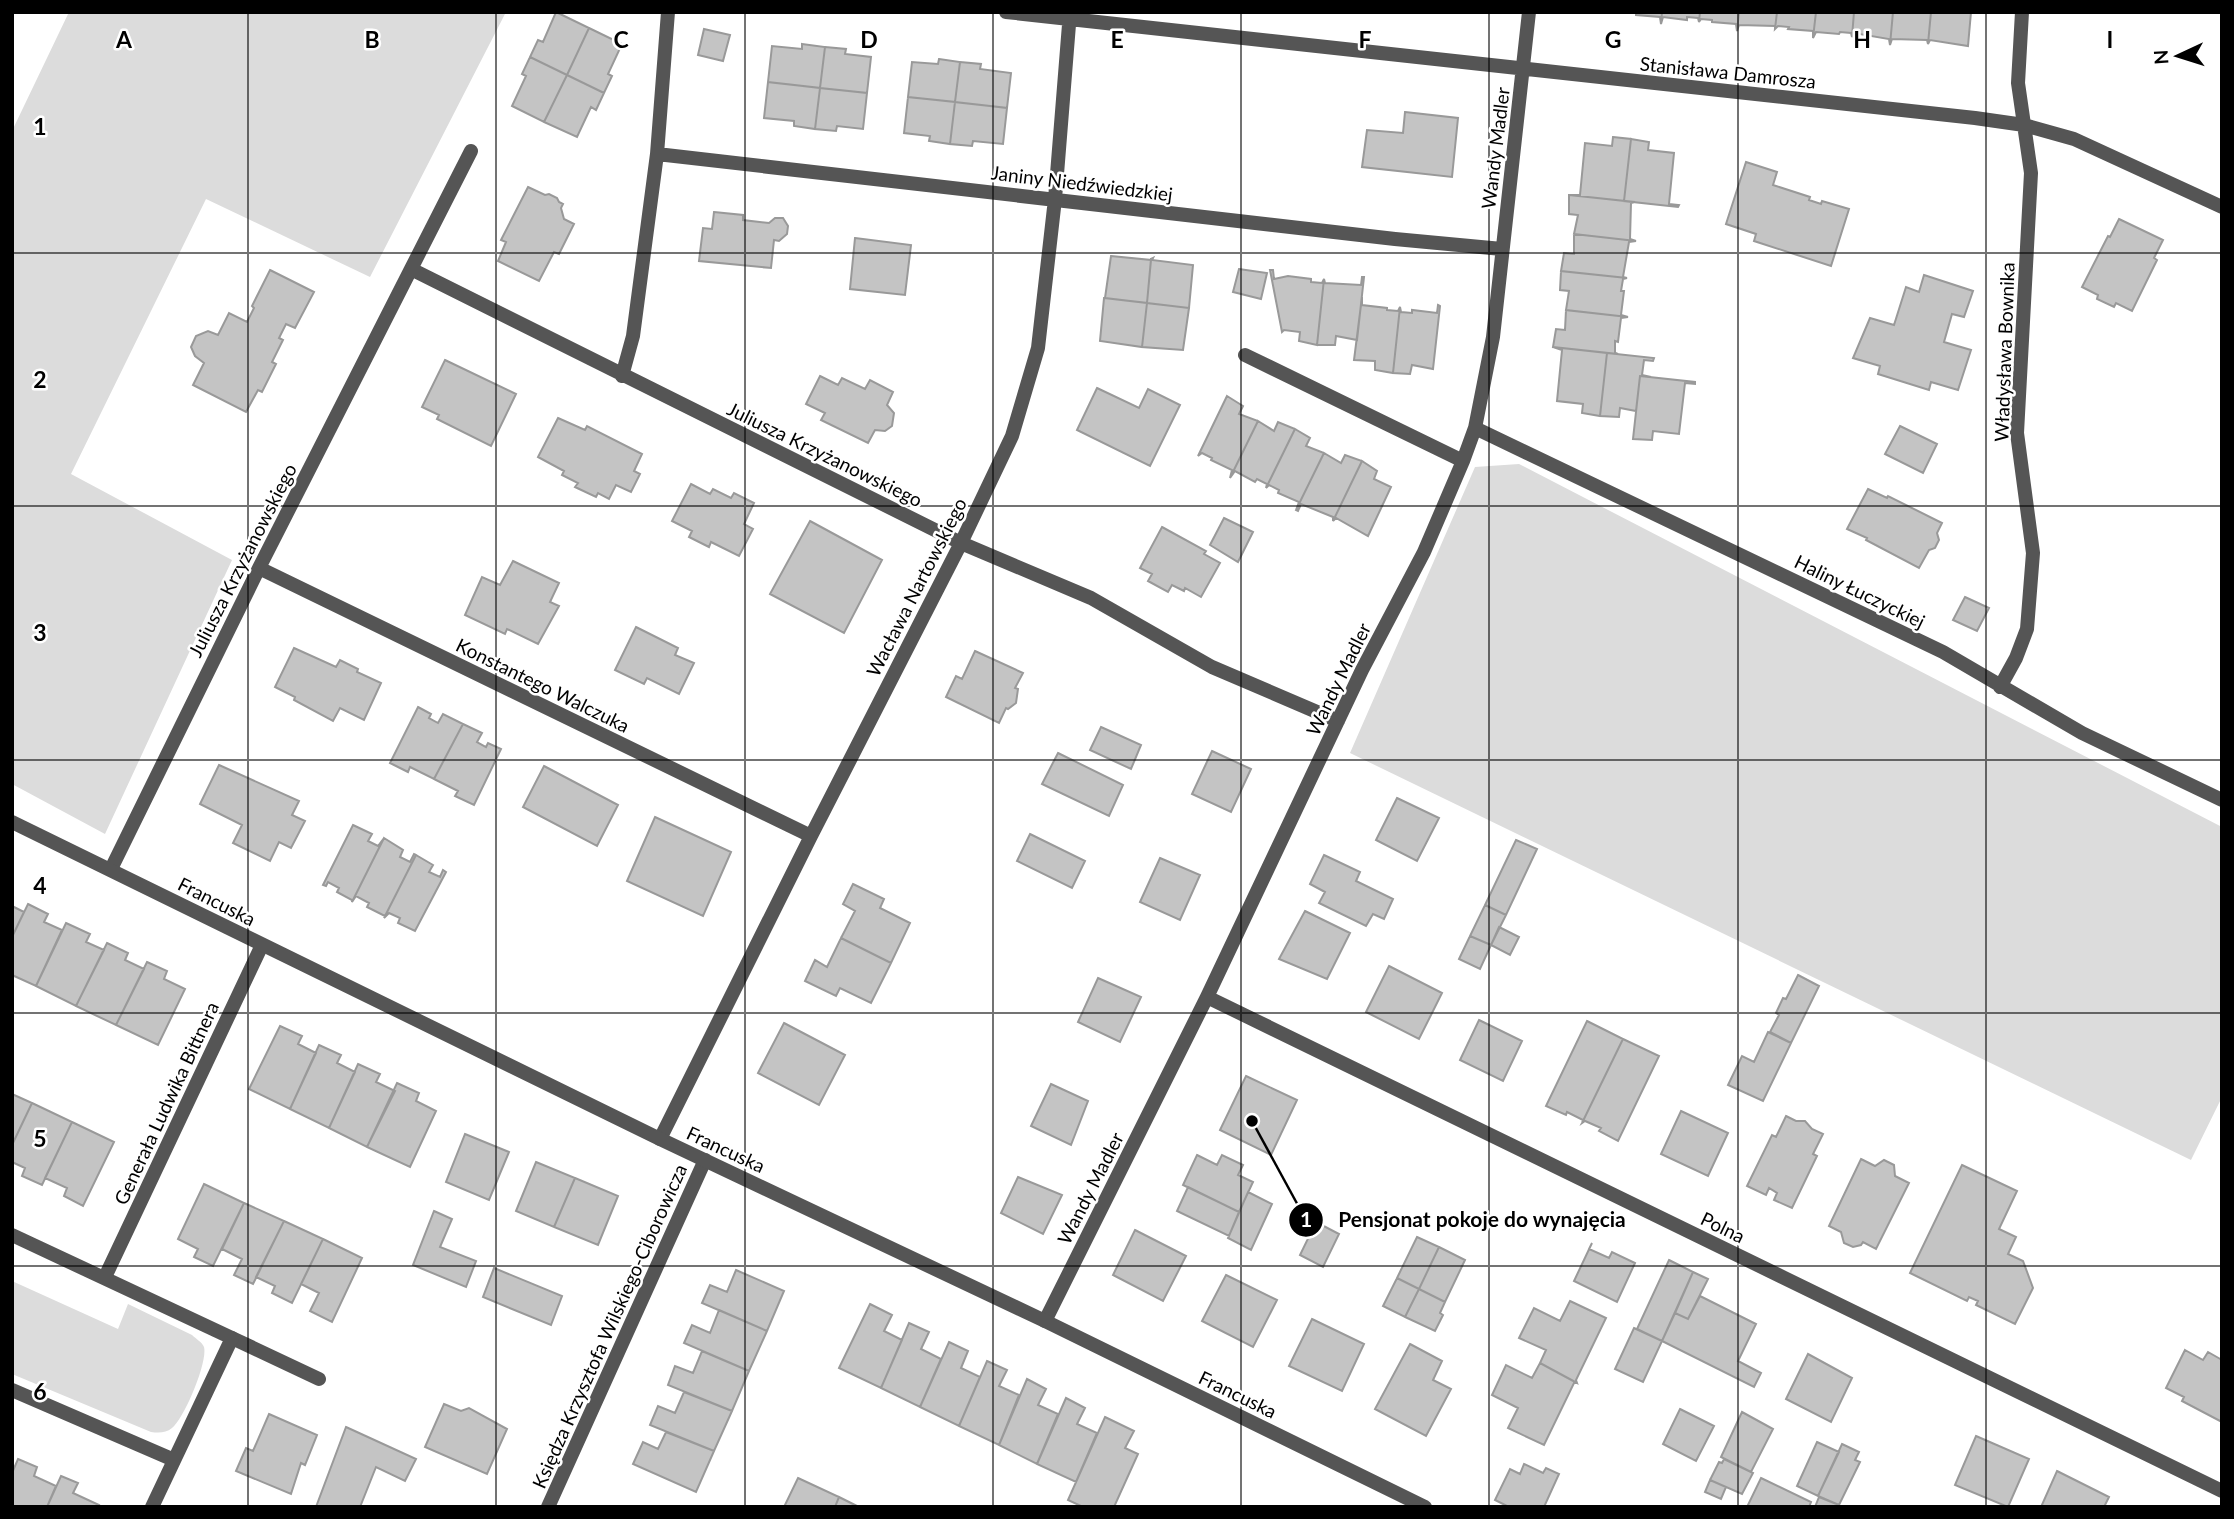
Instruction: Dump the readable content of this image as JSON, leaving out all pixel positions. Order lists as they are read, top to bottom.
{
  "streets": {
    "street": [
      "Stanisława Damrosza",
      "Wandy Madler",
      "Janiny Niedźwiedzkiej",
      "Władysława Bownika",
      "Juliusza Krzyżanowskiego",
      "Wacława Nartowskiego",
      "Haliny Łuczyckiej",
      "Konstantego Walczuka",
      "Francuska",
      "Generała Ludwika Bittnera",
      "Polna",
      "Księdza Krzysztofa Wilskiego-Ciborowicza"
    ]
  },
  "crossings": [
    ["Stanisława Damrosza", "Wandy Madler"],
    ["Stanisława Damrosza", "Władysława Bownika"],
    ["Stanisława Damrosza", "Wacława Nartowskiego"],
    ["Wandy Madler", "Janiny Niedźwiedzkiej"],
    ["Wandy Madler", "Juliusza Krzyżanowskiego"],
    ["Wandy Madler", "Haliny Łuczyckiej"],
    ["Wandy Madler", "Francuska"],
    ["Wandy Madler", "Polna"],
    ["Janiny Niedźwiedzkiej", "Wacława Nartowskiego"],
    ["Władysława Bownika", "Haliny Łuczyckiej"],
    ["Juliusza Krzyżanowskiego", "Wacława Nartowskiego"],
    ["Juliusza Krzyżanowskiego", "Konstantego Walczuka"],
    ["Juliusza Krzyżanowskiego", "Francuska"],
    ["Wacława Nartowskiego", "Konstantego Walczuka"],
    ["Wacława Nartowskiego", "Francuska"],
    ["Francuska", "Generała Ludwika Bittnera"],
    ["Francuska", "Księdza Krzysztofa Wilskiego-Ciborowicza"]
  ],
  "places": ["Pensjonat pokoje do wynajęcia"],
  "north": "left",
  "grid": {
    "columns": [
      "A",
      "B",
      "C",
      "D",
      "E",
      "F",
      "G",
      "H",
      "I"
    ],
    "rows": [
      "1",
      "2",
      "3",
      "4",
      "5",
      "6"
    ]
  }
}
